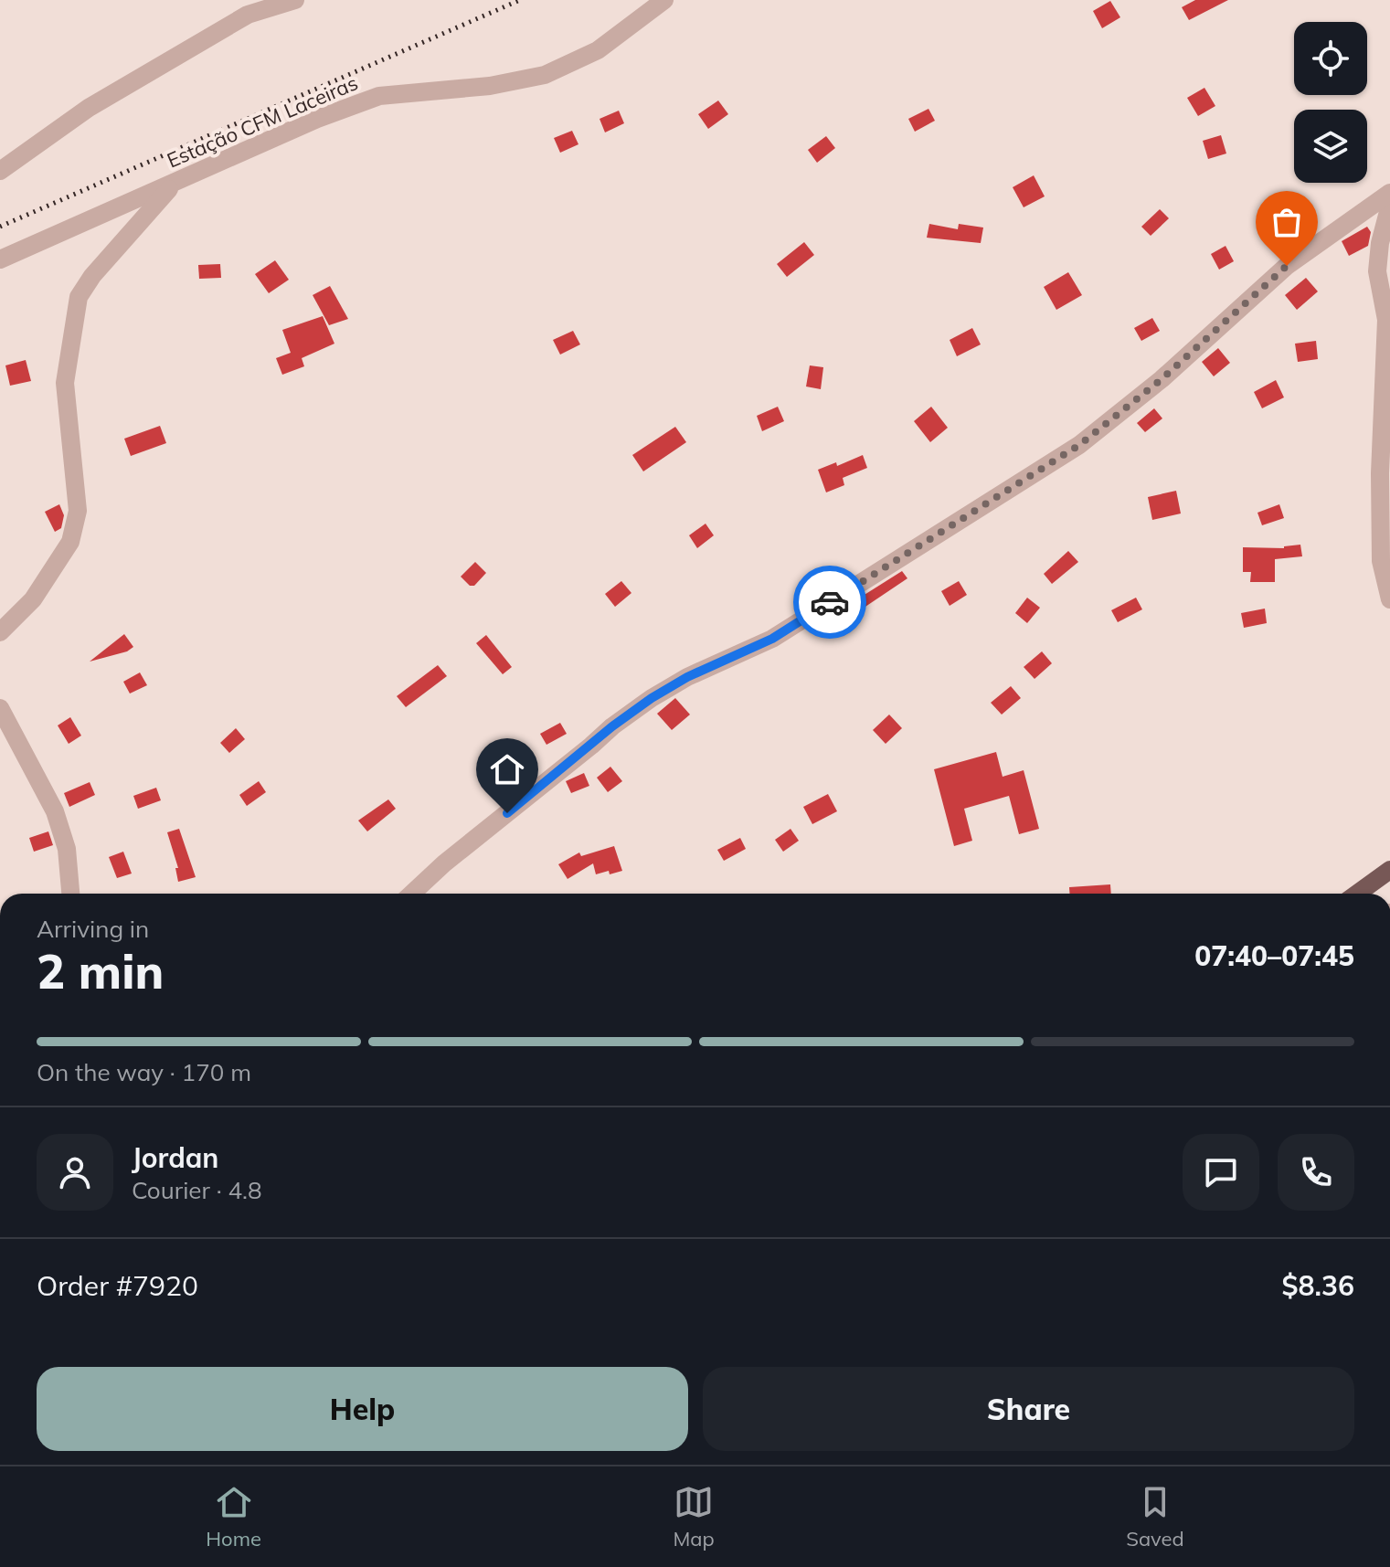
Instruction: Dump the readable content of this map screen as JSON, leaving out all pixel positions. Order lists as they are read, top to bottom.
{
  "streets": {
    "street": ["Estação CFM Laceiras"]
  },
  "page": {
    "heading": ["2 min", "Arriving in", "07:40–07:45"],
    "panel": [
      "Jordan",
      "Courier · 4.8",
      "Order #7920",
      "$8.36"
    ],
    "bar": "On the way · 170 m",
    "buttons": ["Help", "Share"],
    "tabs": ["Home", "Map", "Saved"]
  }
}
